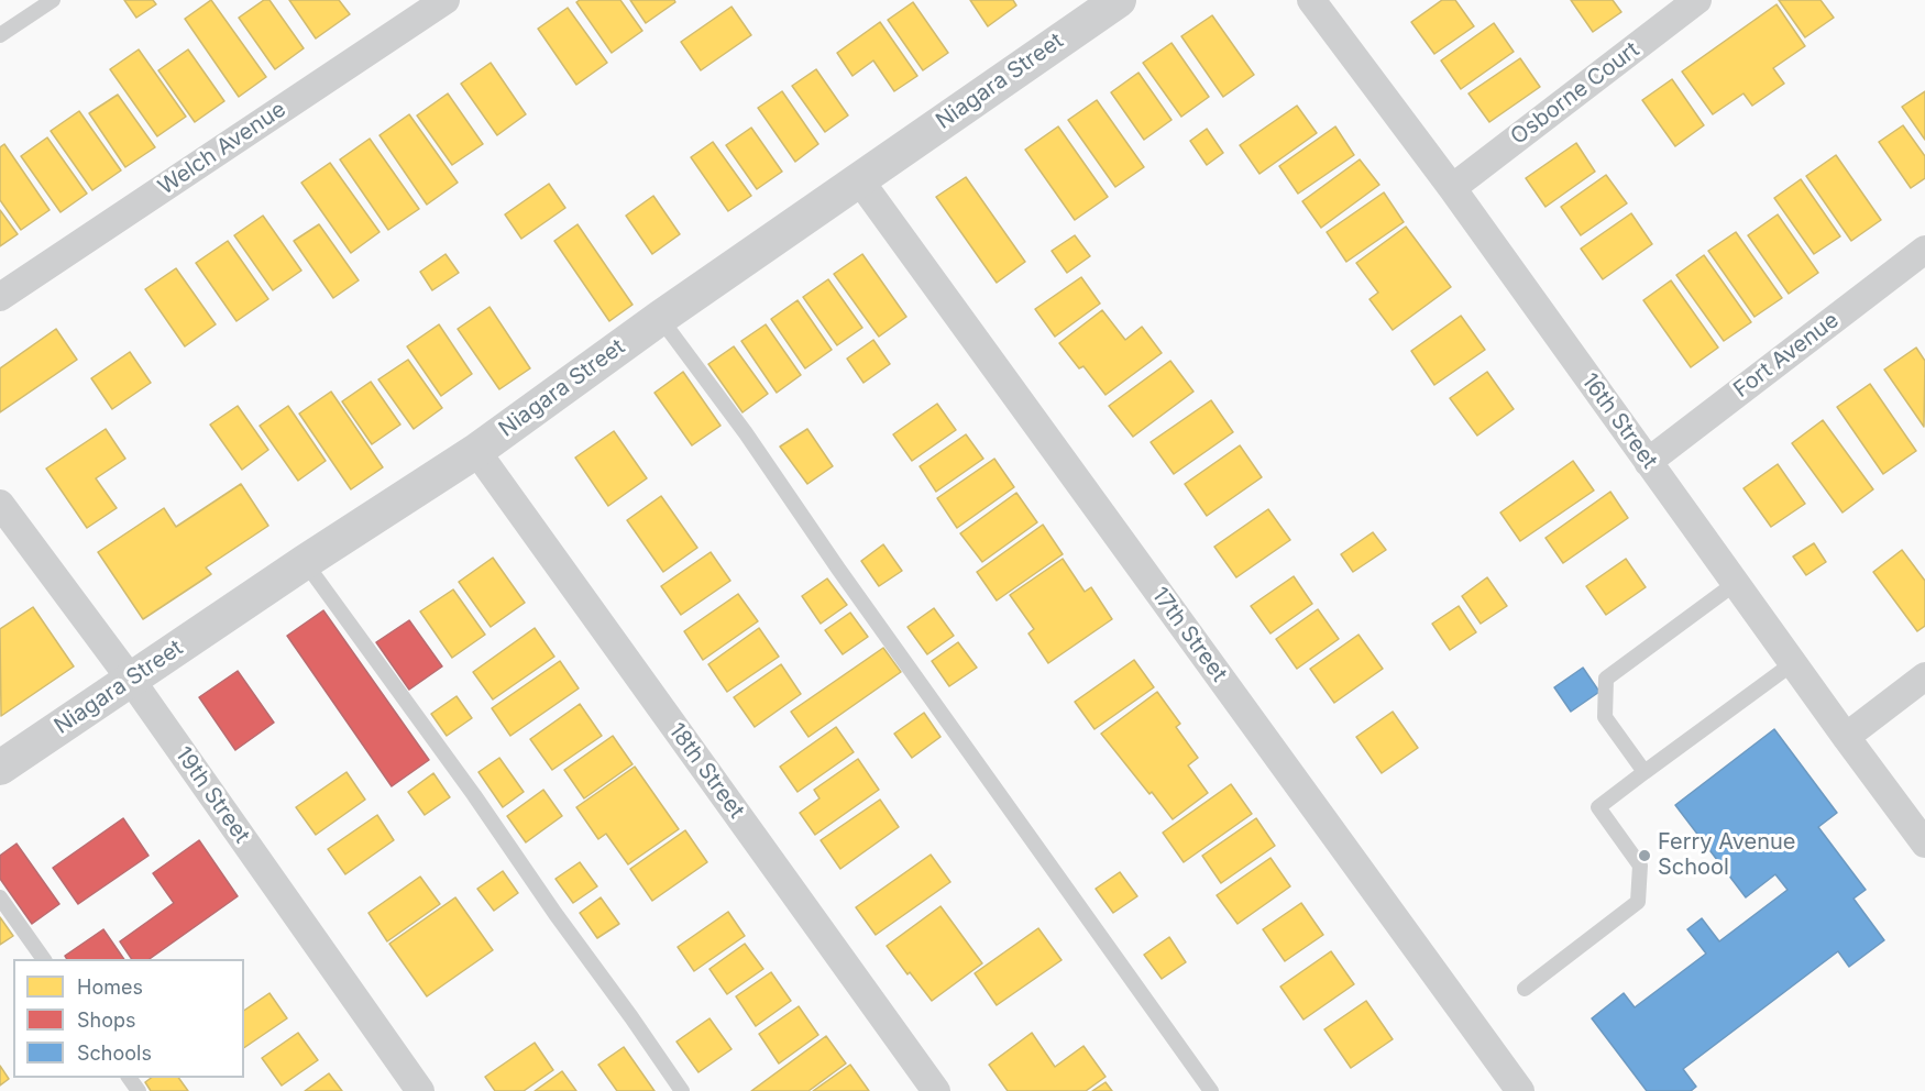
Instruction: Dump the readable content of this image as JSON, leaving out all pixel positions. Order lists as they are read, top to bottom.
{
  "streets": {
    "street": [
      "Niagara Street",
      "Osborne Court",
      "Welch Avenue",
      "Fort Avenue",
      "16th Street",
      "17th Street",
      "18th Street",
      "19th Street"
    ]
  },
  "crossings": [
    ["Niagara Street", "17th Street"],
    ["Niagara Street", "18th Street"],
    ["Niagara Street", "19th Street"],
    ["Osborne Court", "16th Street"],
    ["Fort Avenue", "16th Street"]
  ],
  "places": ["Ferry Avenue School"],
  "legend": ["Homes", "Shops", "Schools"]
}
